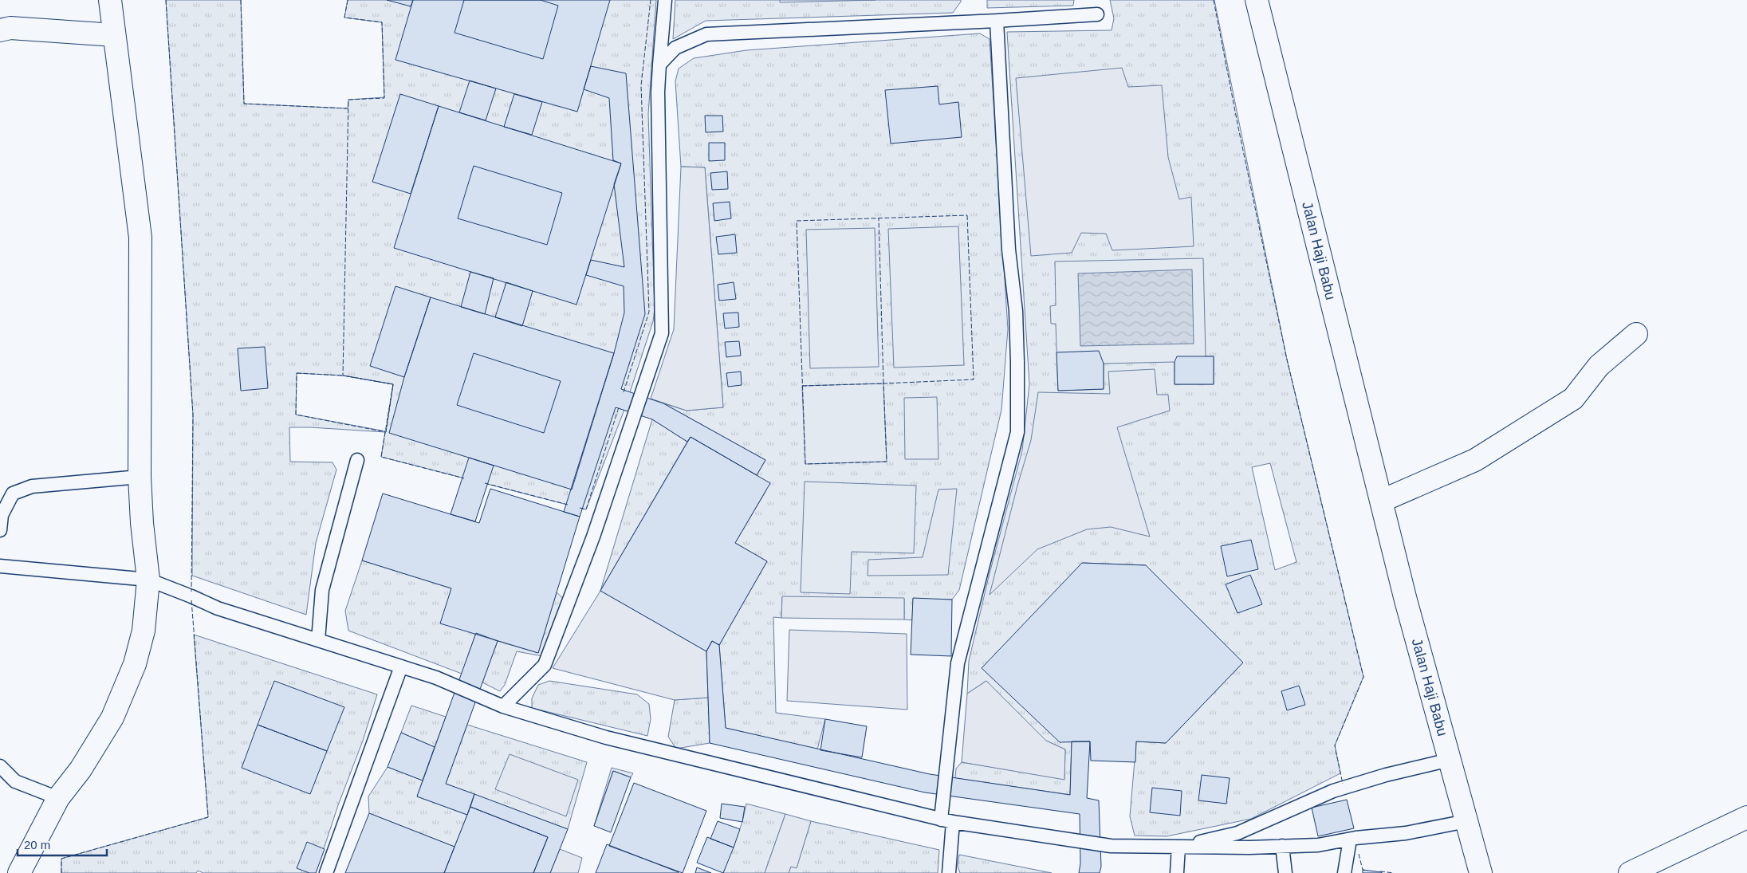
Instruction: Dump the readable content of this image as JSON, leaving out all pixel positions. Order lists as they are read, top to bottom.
{
  "streets": {
    "street": ["Jalan Haji Babu"]
  },
  "scale_bar": "20 m"
}
